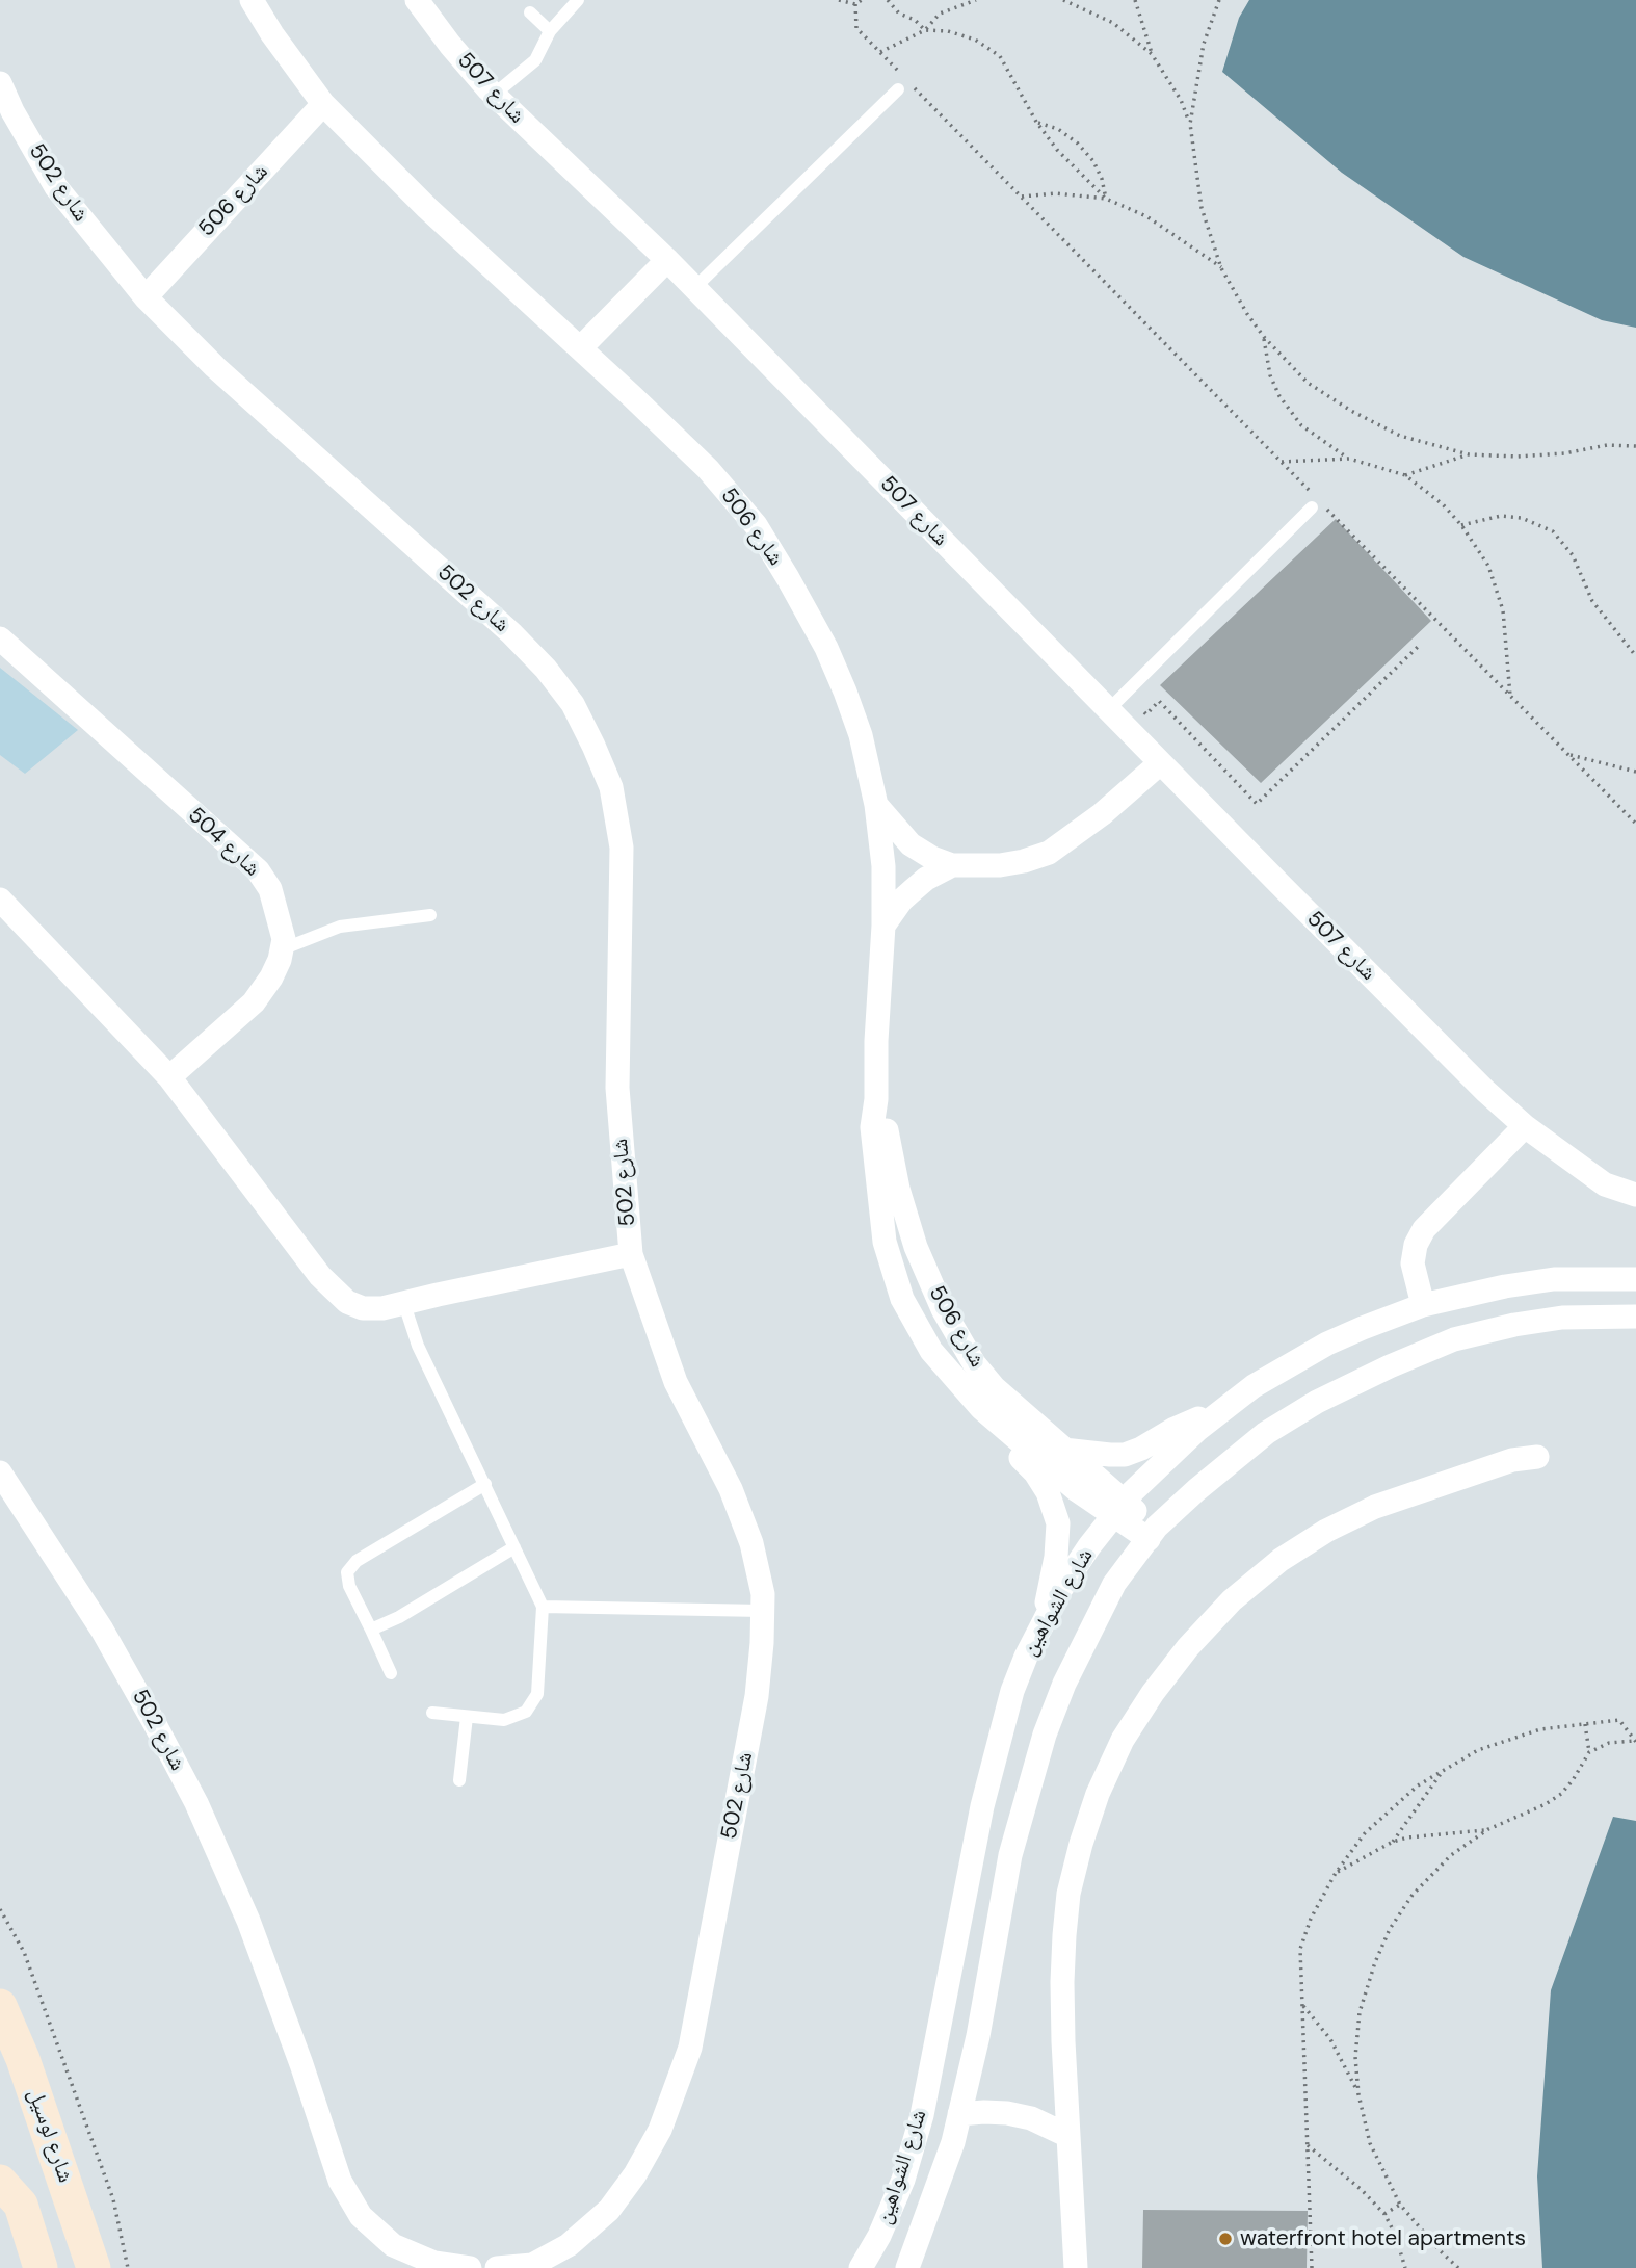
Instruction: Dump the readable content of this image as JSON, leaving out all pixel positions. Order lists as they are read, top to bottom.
{
  "streets": {
    "street": [
      "شارع 507",
      "شارع 502",
      "شارع 506",
      "شارع 504",
      "شارع الشواهين",
      "شارع لوسيل"
    ]
  },
  "crossings": [
    ["شارع 502", "شارع 506"],
    ["شارع 502", "شارع 504"],
    ["شارع 506", "شارع الشواهين"]
  ],
  "places": ["waterfront hotel apartments"]
}
